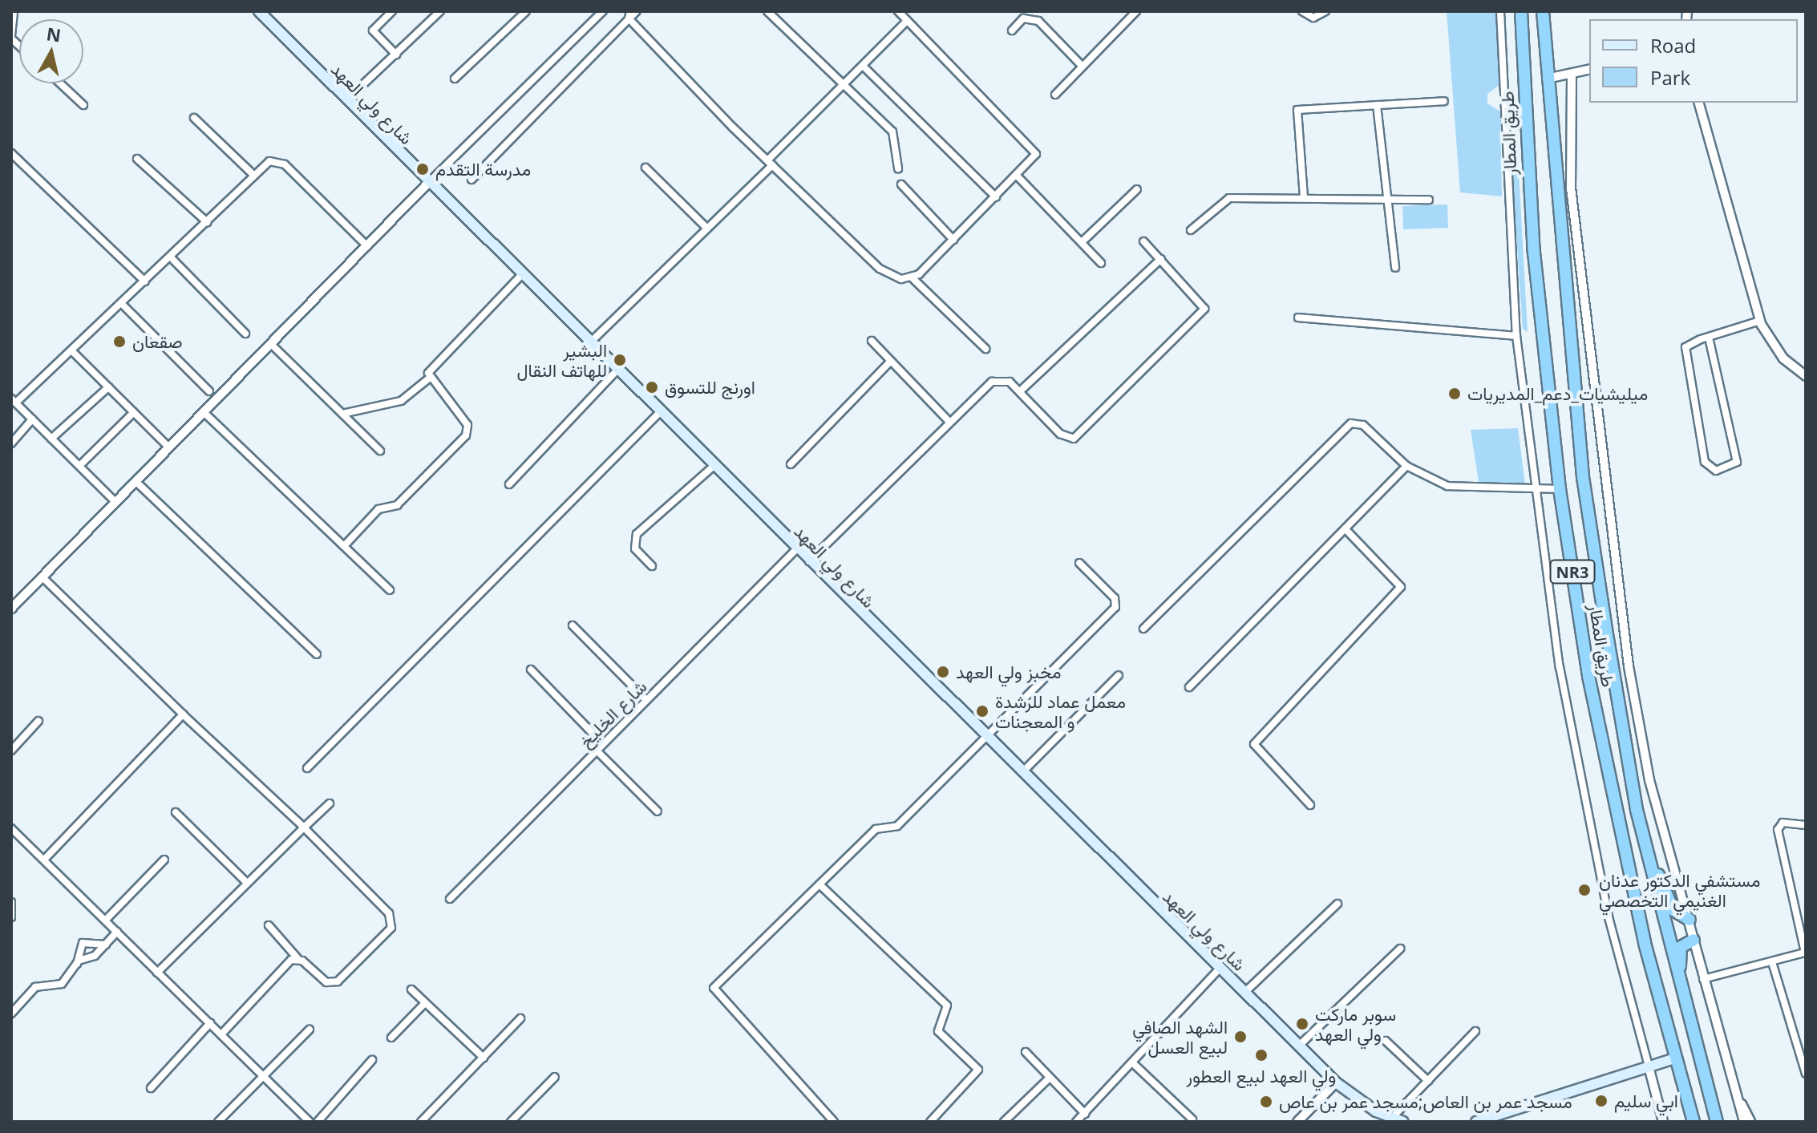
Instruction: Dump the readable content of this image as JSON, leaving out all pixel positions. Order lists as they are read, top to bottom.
{
  "streets": {
    "highway": ["طريق المطار", "NR3"],
    "main road": ["شارع ولي العهد"],
    "street": ["شارع الخليخ"]
  },
  "crossings": [
    ["شارع ولي العهد", "شارع الخليخ"]
  ],
  "places": [
    "مدرسة التقدم",
    "صقعان",
    "البشير للهاتف النقال",
    "اورنج للتسوق",
    "ميليشيات_دعم_المديريات",
    "مخبز ولي العهد",
    "معمل عماد للرشدة و المعجنات",
    "مستشفي الدكتور عدنان الغنيمي التخصصي",
    "سوبر ماركت ولي العهد",
    "الشهد الصافي لبيع العسل",
    "ولي العهد لبيع العطور",
    "ابي سليم",
    "مسجد عمر بن العاص;مسجد عمر بن عاص"
  ],
  "legend": ["Road", "Park"],
  "north": "top"
}
